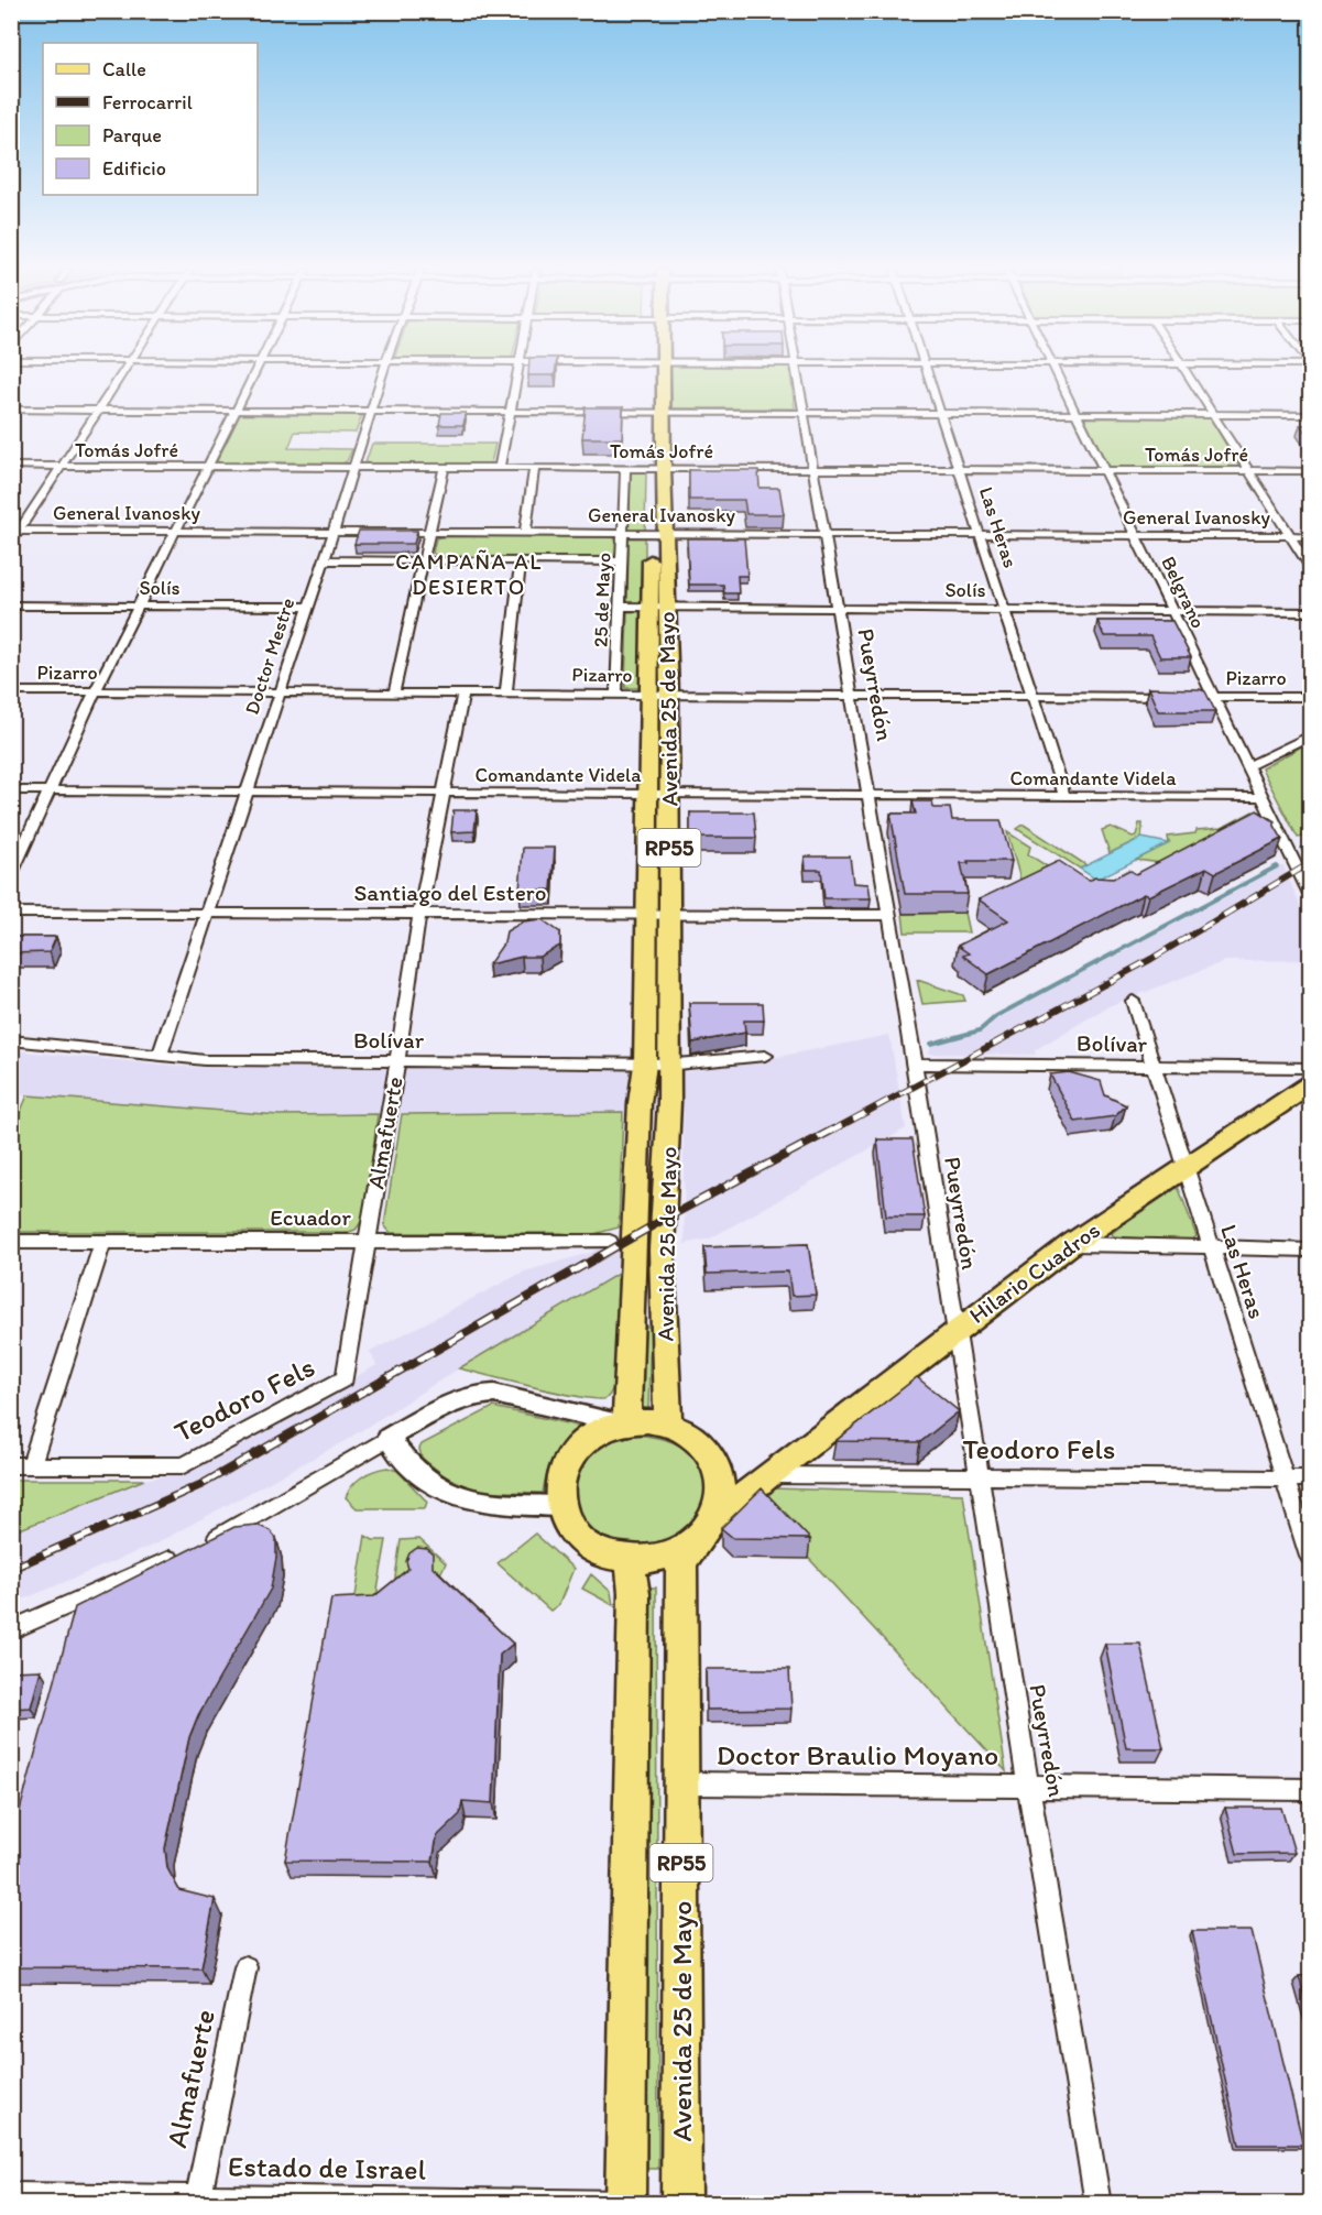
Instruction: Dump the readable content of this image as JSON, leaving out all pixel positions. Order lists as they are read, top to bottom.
{
  "streets": {
    "main road": ["Avenida 25 de Mayo", "RP55", "Hilario Cuadros"],
    "street": [
      "Tomás Jofré",
      "General Ivanosky",
      "Las Heras",
      "Solís",
      "Belgrano",
      "25 de Mayo",
      "Doctor Mestre",
      "Pizarro",
      "Pueyrredón",
      "Comandante Videla",
      "Santiago del Estero",
      "Bolívar",
      "Almafuerte",
      "Ecuador",
      "Teodoro Fels",
      "Doctor Braulio Moyano",
      "Estado de Israel"
    ]
  },
  "crossings": [
    ["Tomás Jofré", "Las Heras"],
    ["Tomás Jofré", "Belgrano"],
    ["Tomás Jofré", "25 de Mayo"],
    ["Tomás Jofré", "Doctor Mestre"],
    ["Tomás Jofré", "Pueyrredón"],
    ["Tomás Jofré", "Avenida 25 de Mayo"],
    ["General Ivanosky", "Las Heras"],
    ["General Ivanosky", "Belgrano"],
    ["General Ivanosky", "25 de Mayo"],
    ["General Ivanosky", "Doctor Mestre"],
    ["General Ivanosky", "Pueyrredón"],
    ["General Ivanosky", "Avenida 25 de Mayo"],
    ["Las Heras", "Solís"],
    ["Las Heras", "Pizarro"],
    ["Las Heras", "Comandante Videla"],
    ["Las Heras", "Bolívar"],
    ["Las Heras", "Hilario Cuadros"],
    ["Las Heras", "Teodoro Fels"],
    ["Solís", "Belgrano"],
    ["Solís", "25 de Mayo"],
    ["Solís", "Doctor Mestre"],
    ["Solís", "Pueyrredón"],
    ["Solís", "Avenida 25 de Mayo"],
    ["Belgrano", "Pizarro"],
    ["Belgrano", "Comandante Videla"],
    ["25 de Mayo", "Pizarro"],
    ["Doctor Mestre", "Pizarro"],
    ["Doctor Mestre", "Comandante Videla"],
    ["Doctor Mestre", "Santiago del Estero"],
    ["Doctor Mestre", "Bolívar"],
    ["Pizarro", "Pueyrredón"],
    ["Pizarro", "Avenida 25 de Mayo"],
    ["Pizarro", "Almafuerte"],
    ["Pueyrredón", "Comandante Videla"],
    ["Pueyrredón", "Santiago del Estero"],
    ["Pueyrredón", "Bolívar"],
    ["Pueyrredón", "Hilario Cuadros"],
    ["Pueyrredón", "Teodoro Fels"],
    ["Pueyrredón", "Doctor Braulio Moyano"],
    ["Avenida 25 de Mayo", "Comandante Videla"],
    ["Avenida 25 de Mayo", "Santiago del Estero"],
    ["Avenida 25 de Mayo", "Bolívar"],
    ["Avenida 25 de Mayo", "Hilario Cuadros"],
    ["Avenida 25 de Mayo", "Doctor Braulio Moyano"],
    ["Avenida 25 de Mayo", "Estado de Israel"],
    ["Comandante Videla", "Almafuerte"],
    ["Santiago del Estero", "Almafuerte"],
    ["Bolívar", "Almafuerte"],
    ["Almafuerte", "Ecuador"],
    ["Almafuerte", "Teodoro Fels"],
    ["Almafuerte", "Estado de Israel"],
    ["Hilario Cuadros", "Teodoro Fels"]
  ],
  "districts": ["CAMPAÑA AL DESIERTO"],
  "legend": [
    "Calle",
    "Ferrocarril",
    "Parque",
    "Edificio"
  ]
}
